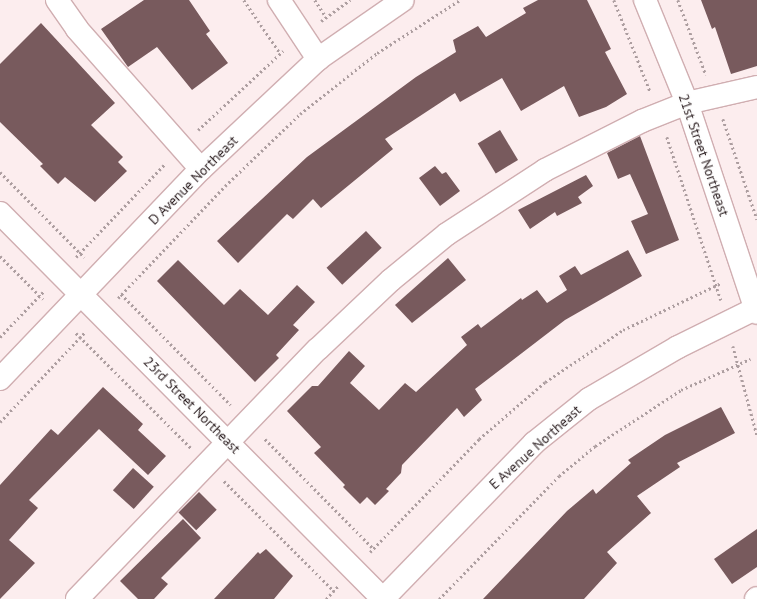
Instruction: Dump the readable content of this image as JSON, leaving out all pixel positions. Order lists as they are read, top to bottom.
{
  "streets": {
    "street": [
      "21st Street Northeast",
      "D Avenue Northeast",
      "23rd Street Northeast",
      "E Avenue Northeast"
    ]
  },
  "crossings": [
    ["21st Street Northeast", "E Avenue Northeast"],
    ["D Avenue Northeast", "23rd Street Northeast"],
    ["23rd Street Northeast", "E Avenue Northeast"]
  ]
}
